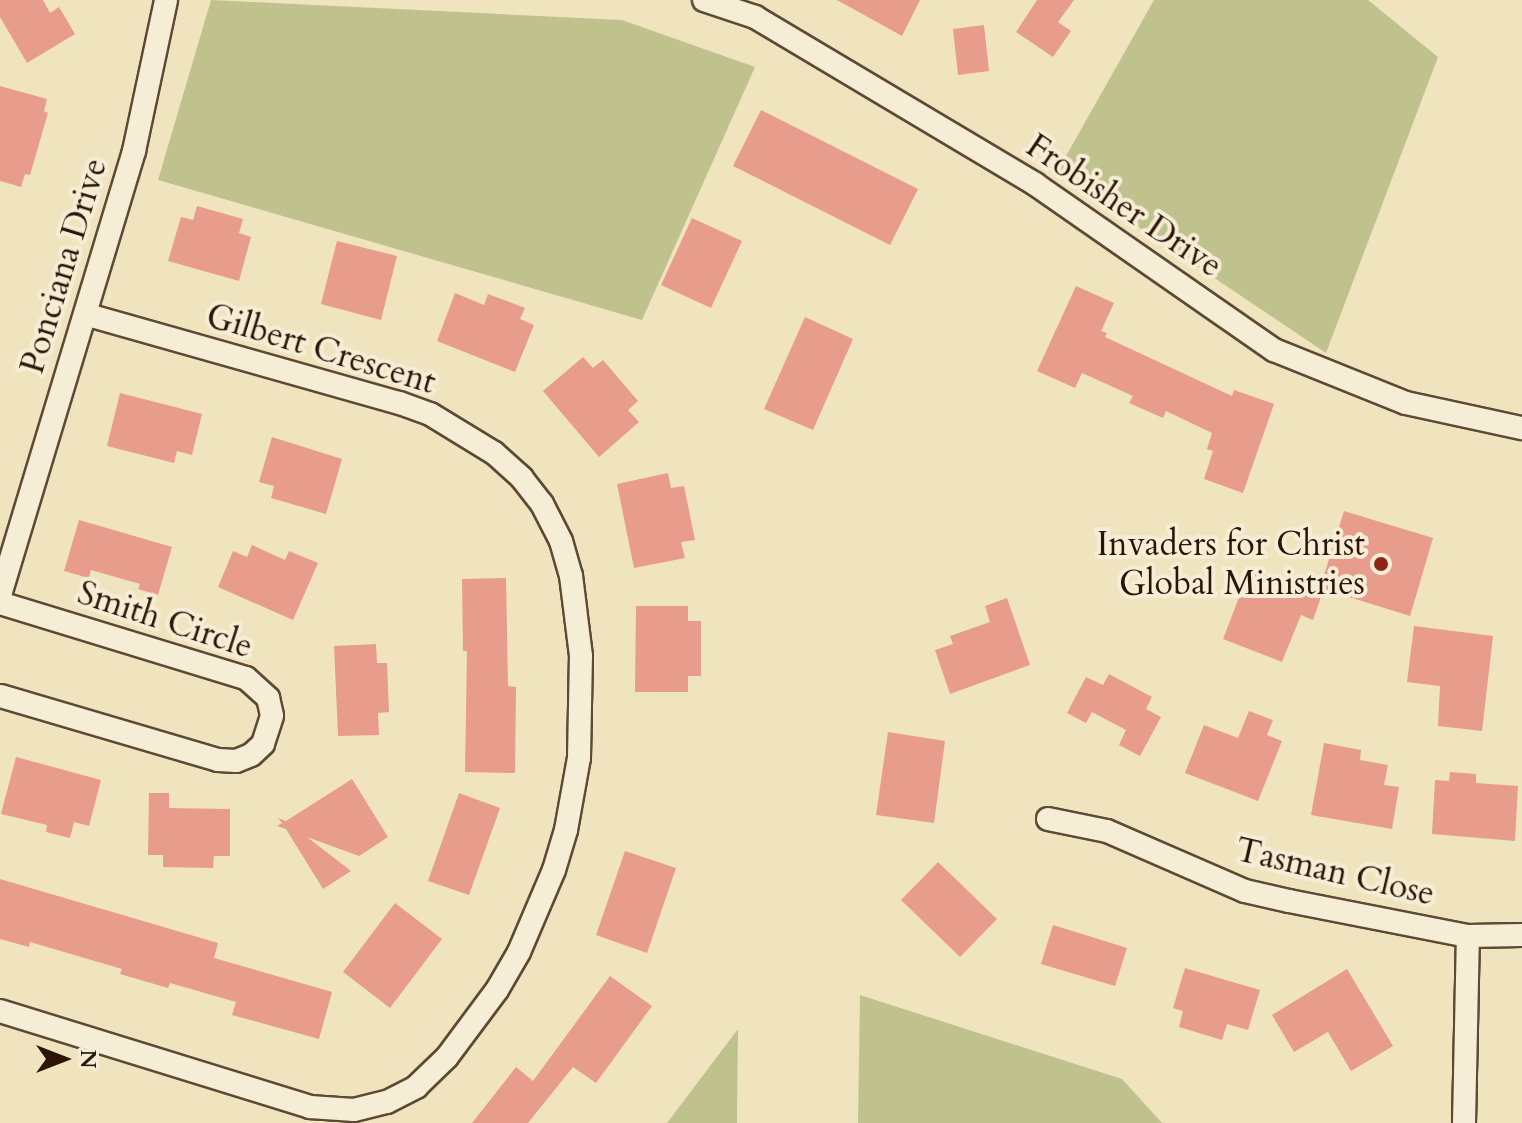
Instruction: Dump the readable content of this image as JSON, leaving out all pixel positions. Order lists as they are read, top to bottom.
{
  "streets": {
    "street": [
      "Frobisher Drive",
      "Ponciana Drive",
      "Gilbert Crescent",
      "Smith Circle",
      "Tasman Close"
    ]
  },
  "crossings": [
    ["Ponciana Drive", "Gilbert Crescent"]
  ],
  "places": ["Invaders for Christ Global Ministries"],
  "north": "right"
}
